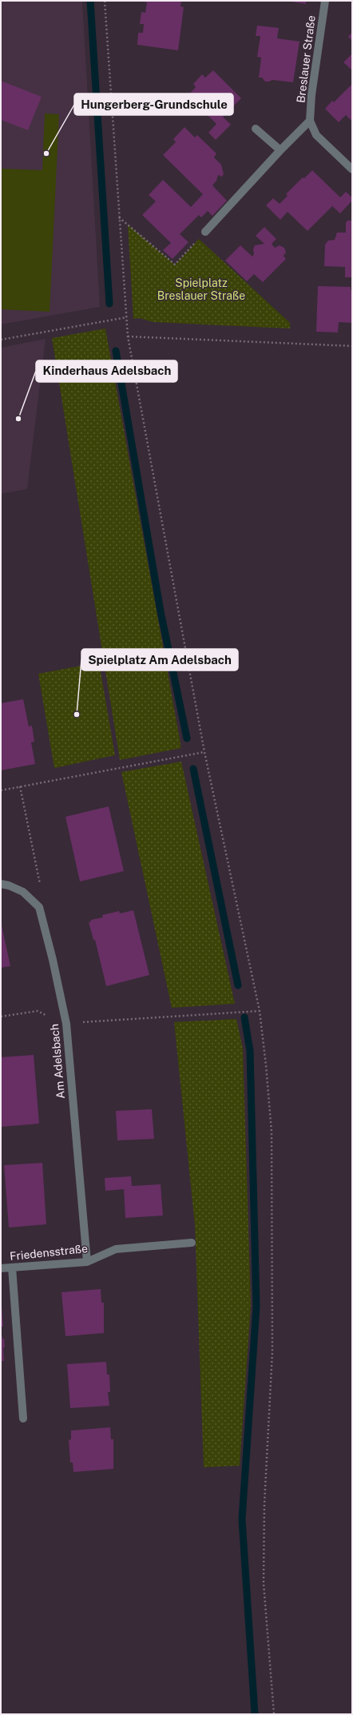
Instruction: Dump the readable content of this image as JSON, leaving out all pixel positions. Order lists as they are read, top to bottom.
{
  "streets": {
    "street": ["Breslauer Straße", "Am Adelsbach", "Friedensstraße"]
  },
  "crossings": [
    ["Am Adelsbach", "Friedensstraße"]
  ],
  "parks": ["Spielplatz Breslauer Straße"],
  "places": ["Hungerberg-Grundschule", "Kinderhaus Adelsbach", "Spielplatz Am Adelsbach"]
}
